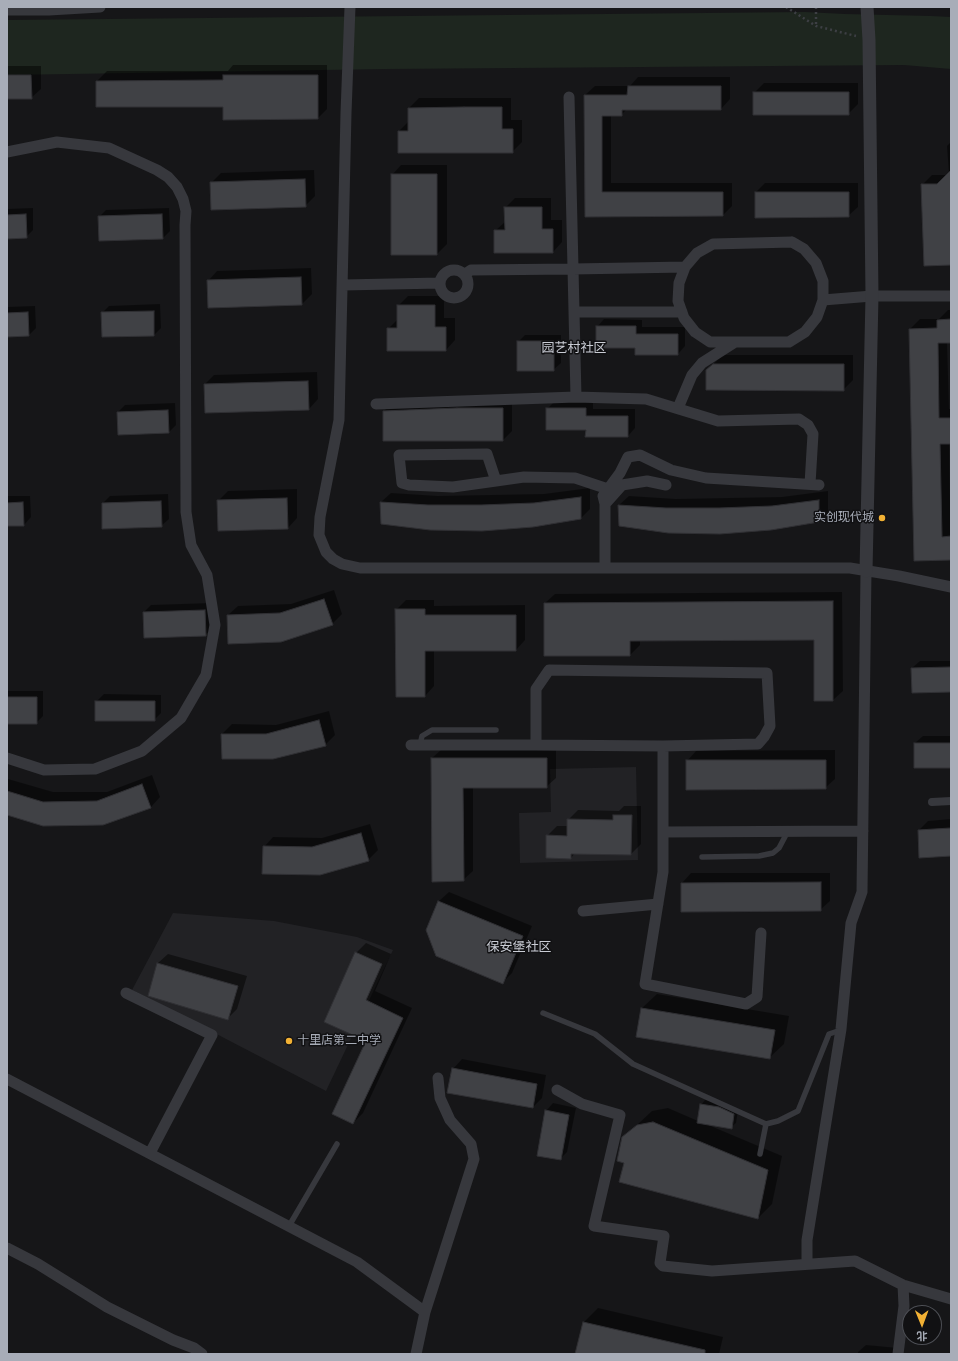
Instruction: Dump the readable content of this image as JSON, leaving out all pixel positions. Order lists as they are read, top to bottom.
{
  "districts": ["园艺村社区", "保安堡社区"],
  "places": ["实创现代城", "十里店第二中学"],
  "north": "bottom"
}
